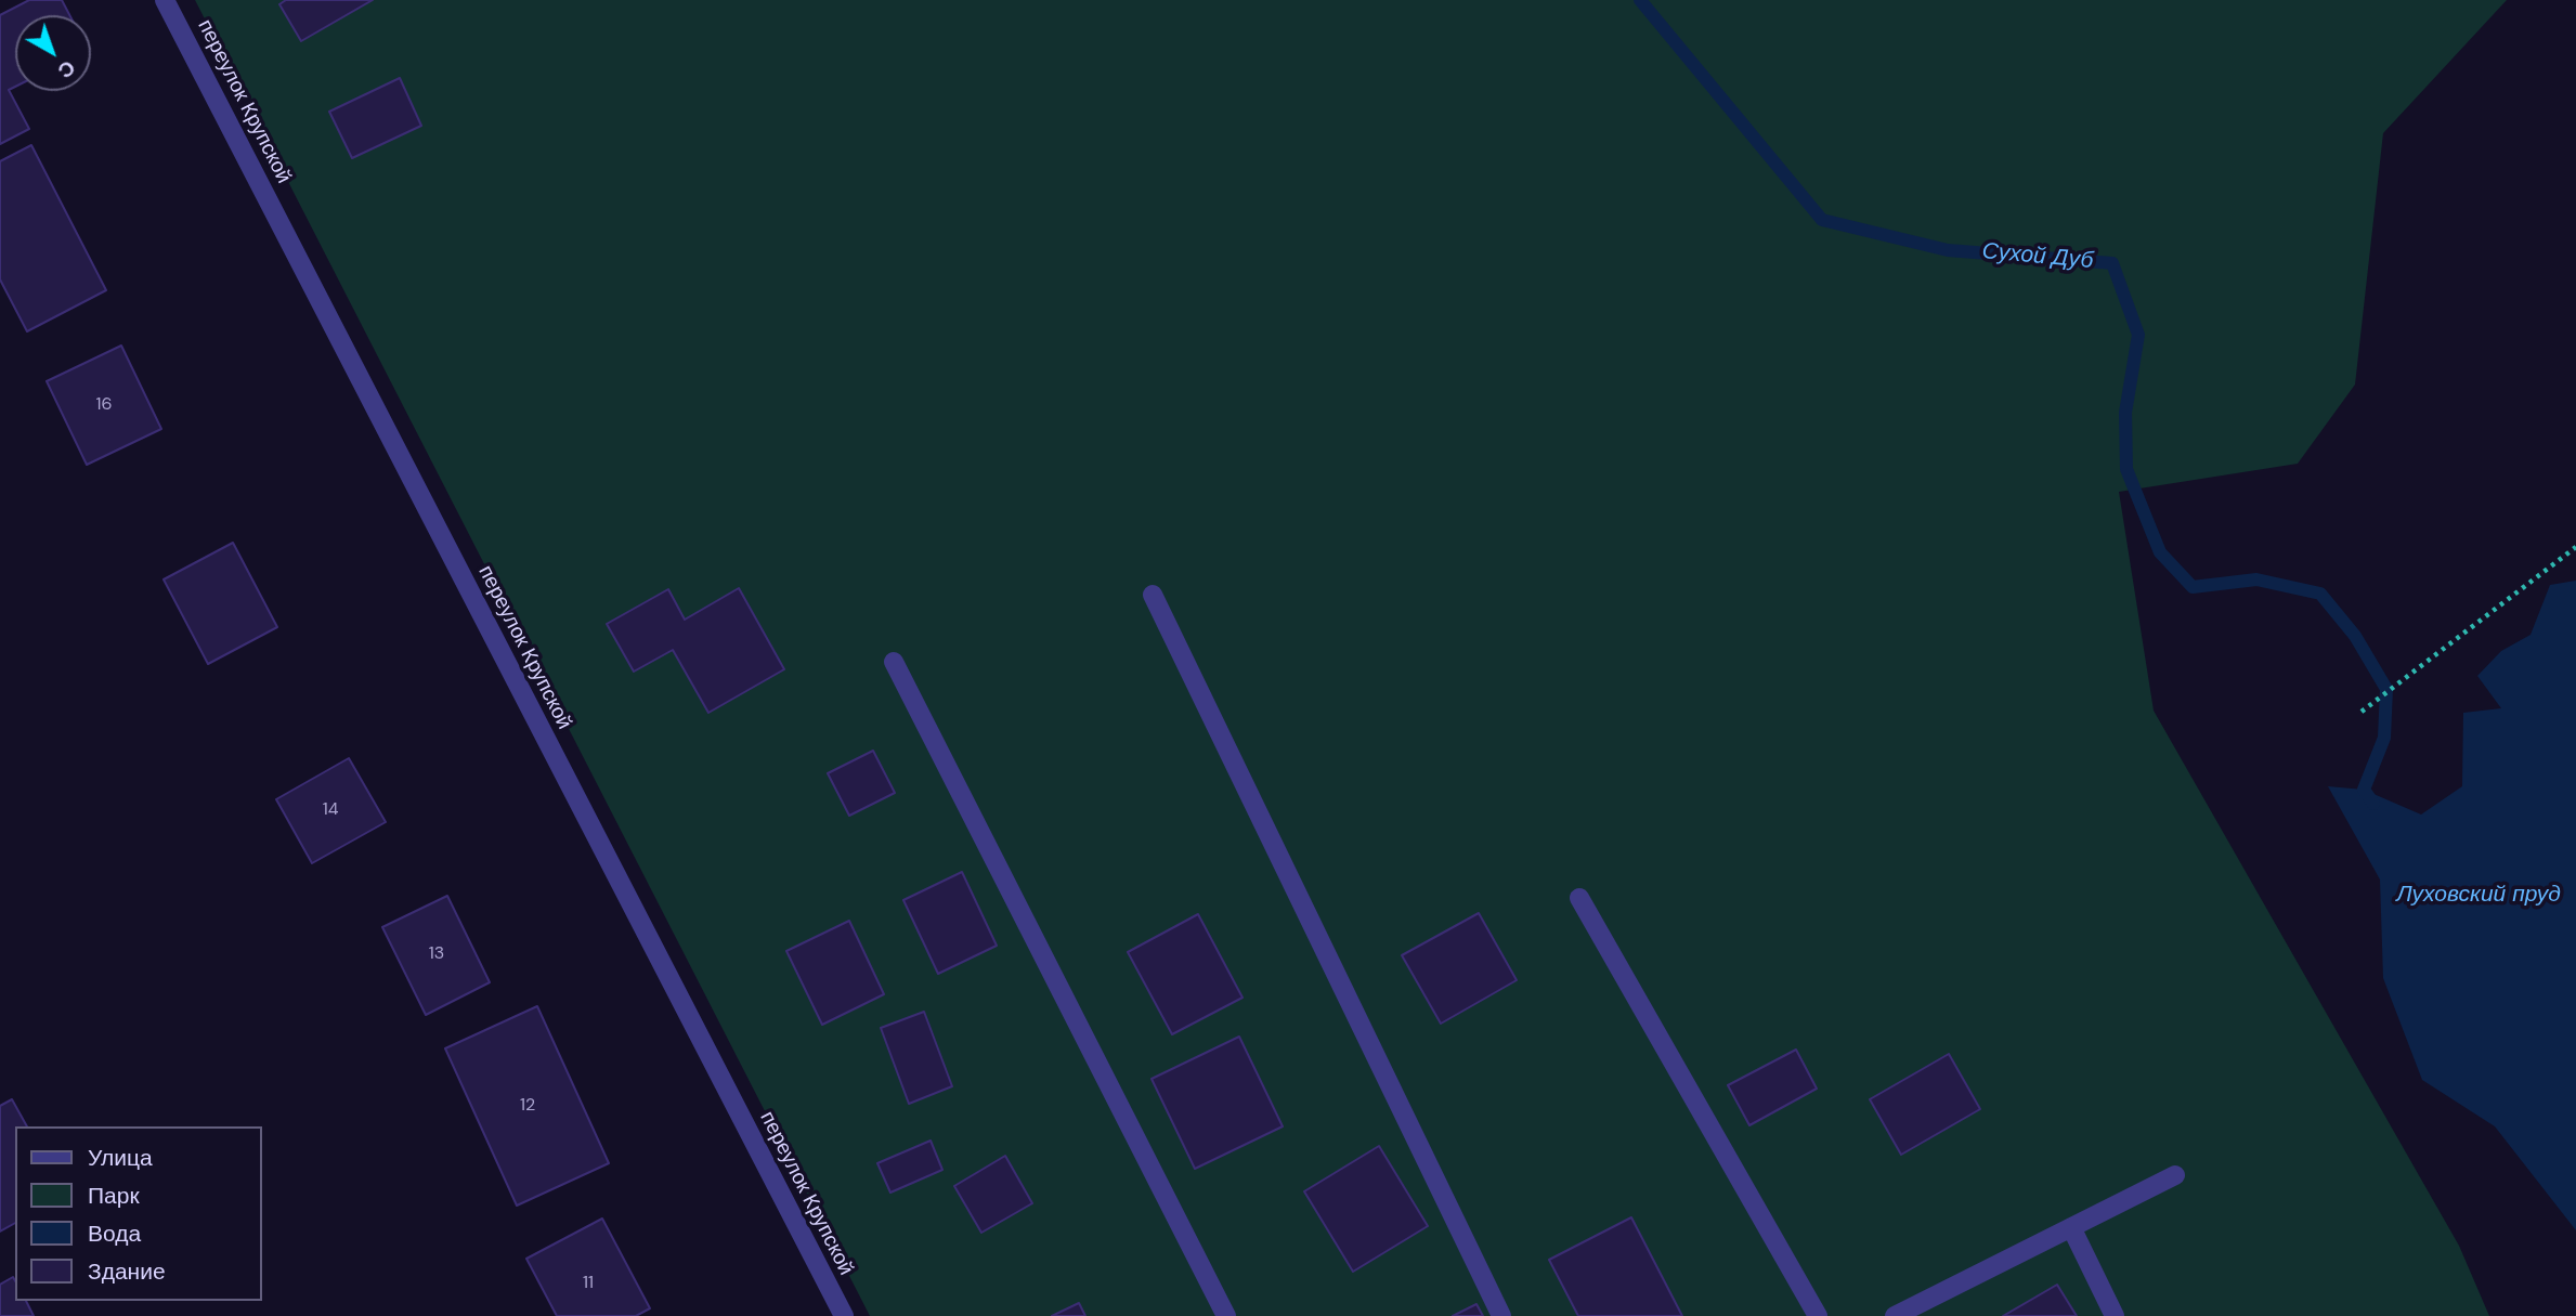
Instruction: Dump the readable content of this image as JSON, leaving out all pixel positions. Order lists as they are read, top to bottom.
{
  "streets": {
    "street": ["переулок Крупской"]
  },
  "water": ["Сухой Дуб", "Луховский пруд"],
  "house_numbers": [
    "16",
    "14",
    "13",
    "12",
    "11"
  ],
  "legend": [
    "Улица",
    "Парк",
    "Вода",
    "Здание"
  ],
  "north": "bottom right"
}
